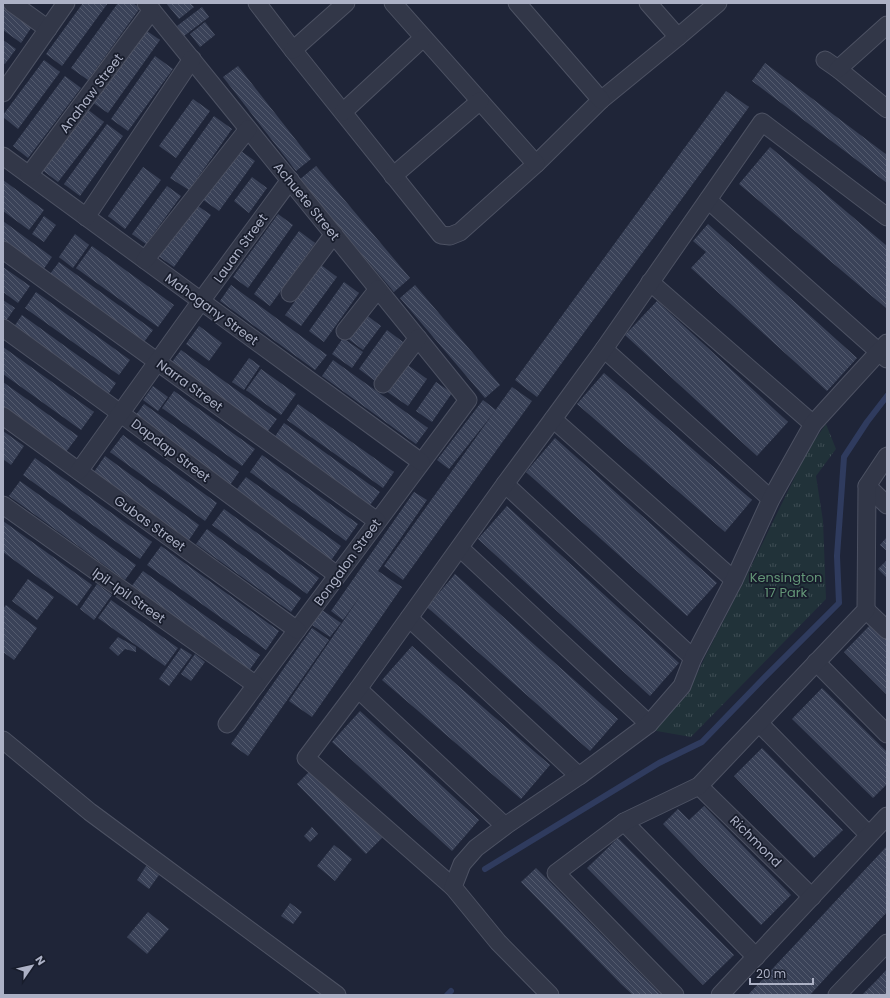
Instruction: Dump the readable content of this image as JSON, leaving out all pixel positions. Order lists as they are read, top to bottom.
{
  "streets": {
    "street": [
      "Anahaw Street",
      "Achuete Street",
      "Lauan Street",
      "Mahogany Street",
      "Narra Street",
      "Dapdap Street",
      "Gubas Street",
      "Bongalon Street",
      "Ipil-Ipil Street",
      "Richmond"
    ]
  },
  "crossings": [
    ["Anahaw Street", "Achuete Street"],
    ["Anahaw Street", "Mahogany Street"],
    ["Achuete Street", "Lauan Street"],
    ["Achuete Street", "Bongalon Street"],
    ["Lauan Street", "Mahogany Street"],
    ["Lauan Street", "Narra Street"],
    ["Lauan Street", "Dapdap Street"],
    ["Lauan Street", "Gubas Street"],
    ["Mahogany Street", "Bongalon Street"],
    ["Narra Street", "Bongalon Street"],
    ["Dapdap Street", "Bongalon Street"],
    ["Gubas Street", "Bongalon Street"],
    ["Bongalon Street", "Ipil-Ipil Street"]
  ],
  "parks": ["Kensington 17 Park"],
  "scale_bar": "20 m",
  "north": "top right"
}
